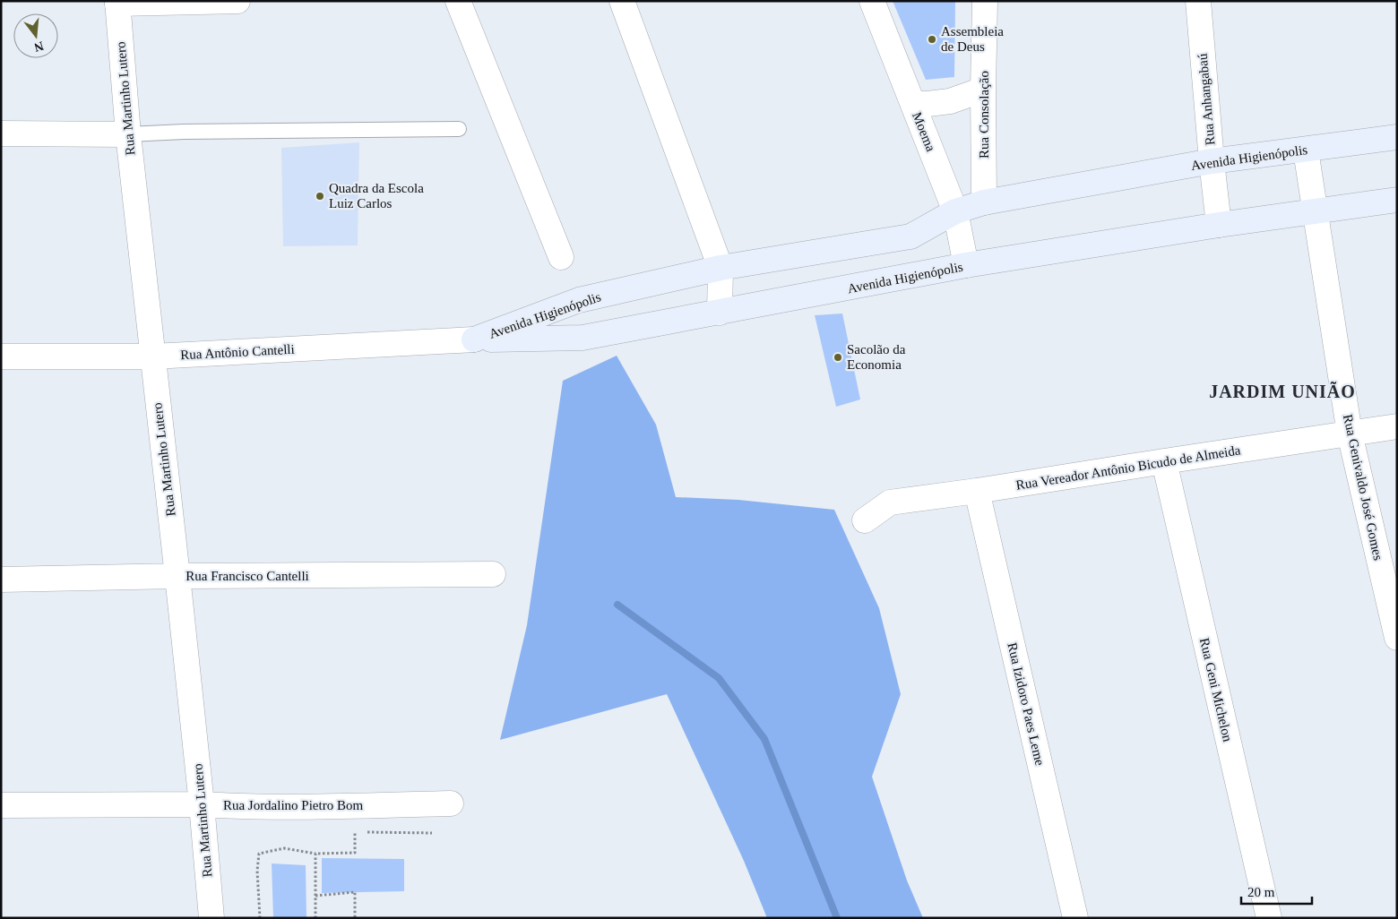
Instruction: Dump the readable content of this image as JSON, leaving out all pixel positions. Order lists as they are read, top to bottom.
{
  "streets": {
    "main road": ["Avenida Higienópolis"],
    "street": [
      "Rua Martinho Lutero",
      "Rua Anhangabaú",
      "Rua Consolação",
      "Moema",
      "Rua Antônio Cantelli",
      "Rua Vereador Antônio Bicudo de Almeida",
      "Rua Genivaldo José Gomes",
      "Rua Francisco Cantelli",
      "Rua Geni Michelon",
      "Rua Izidoro Paes Leme",
      "Rua Jordalino Pietro Bom"
    ]
  },
  "crossings": [
    ["Rua Martinho Lutero", "Rua Antônio Cantelli"],
    ["Rua Martinho Lutero", "Rua Francisco Cantelli"],
    ["Rua Martinho Lutero", "Rua Jordalino Pietro Bom"],
    ["Rua Anhangabaú", "Avenida Higienópolis"],
    ["Rua Consolação", "Avenida Higienópolis"],
    ["Moema", "Avenida Higienópolis"],
    ["Avenida Higienópolis", "Rua Antônio Cantelli"],
    ["Avenida Higienópolis", "Rua Genivaldo José Gomes"],
    ["Rua Vereador Antônio Bicudo de Almeida", "Rua Genivaldo José Gomes"],
    ["Rua Vereador Antônio Bicudo de Almeida", "Rua Geni Michelon"],
    ["Rua Vereador Antônio Bicudo de Almeida", "Rua Izidoro Paes Leme"]
  ],
  "districts": ["JARDIM UNIÃO"],
  "places": ["Assembleia de Deus", "Quadra da Escola Luiz Carlos", "Sacolão da Economia"],
  "scale_bar": "20 m",
  "north": "bottom"
}
